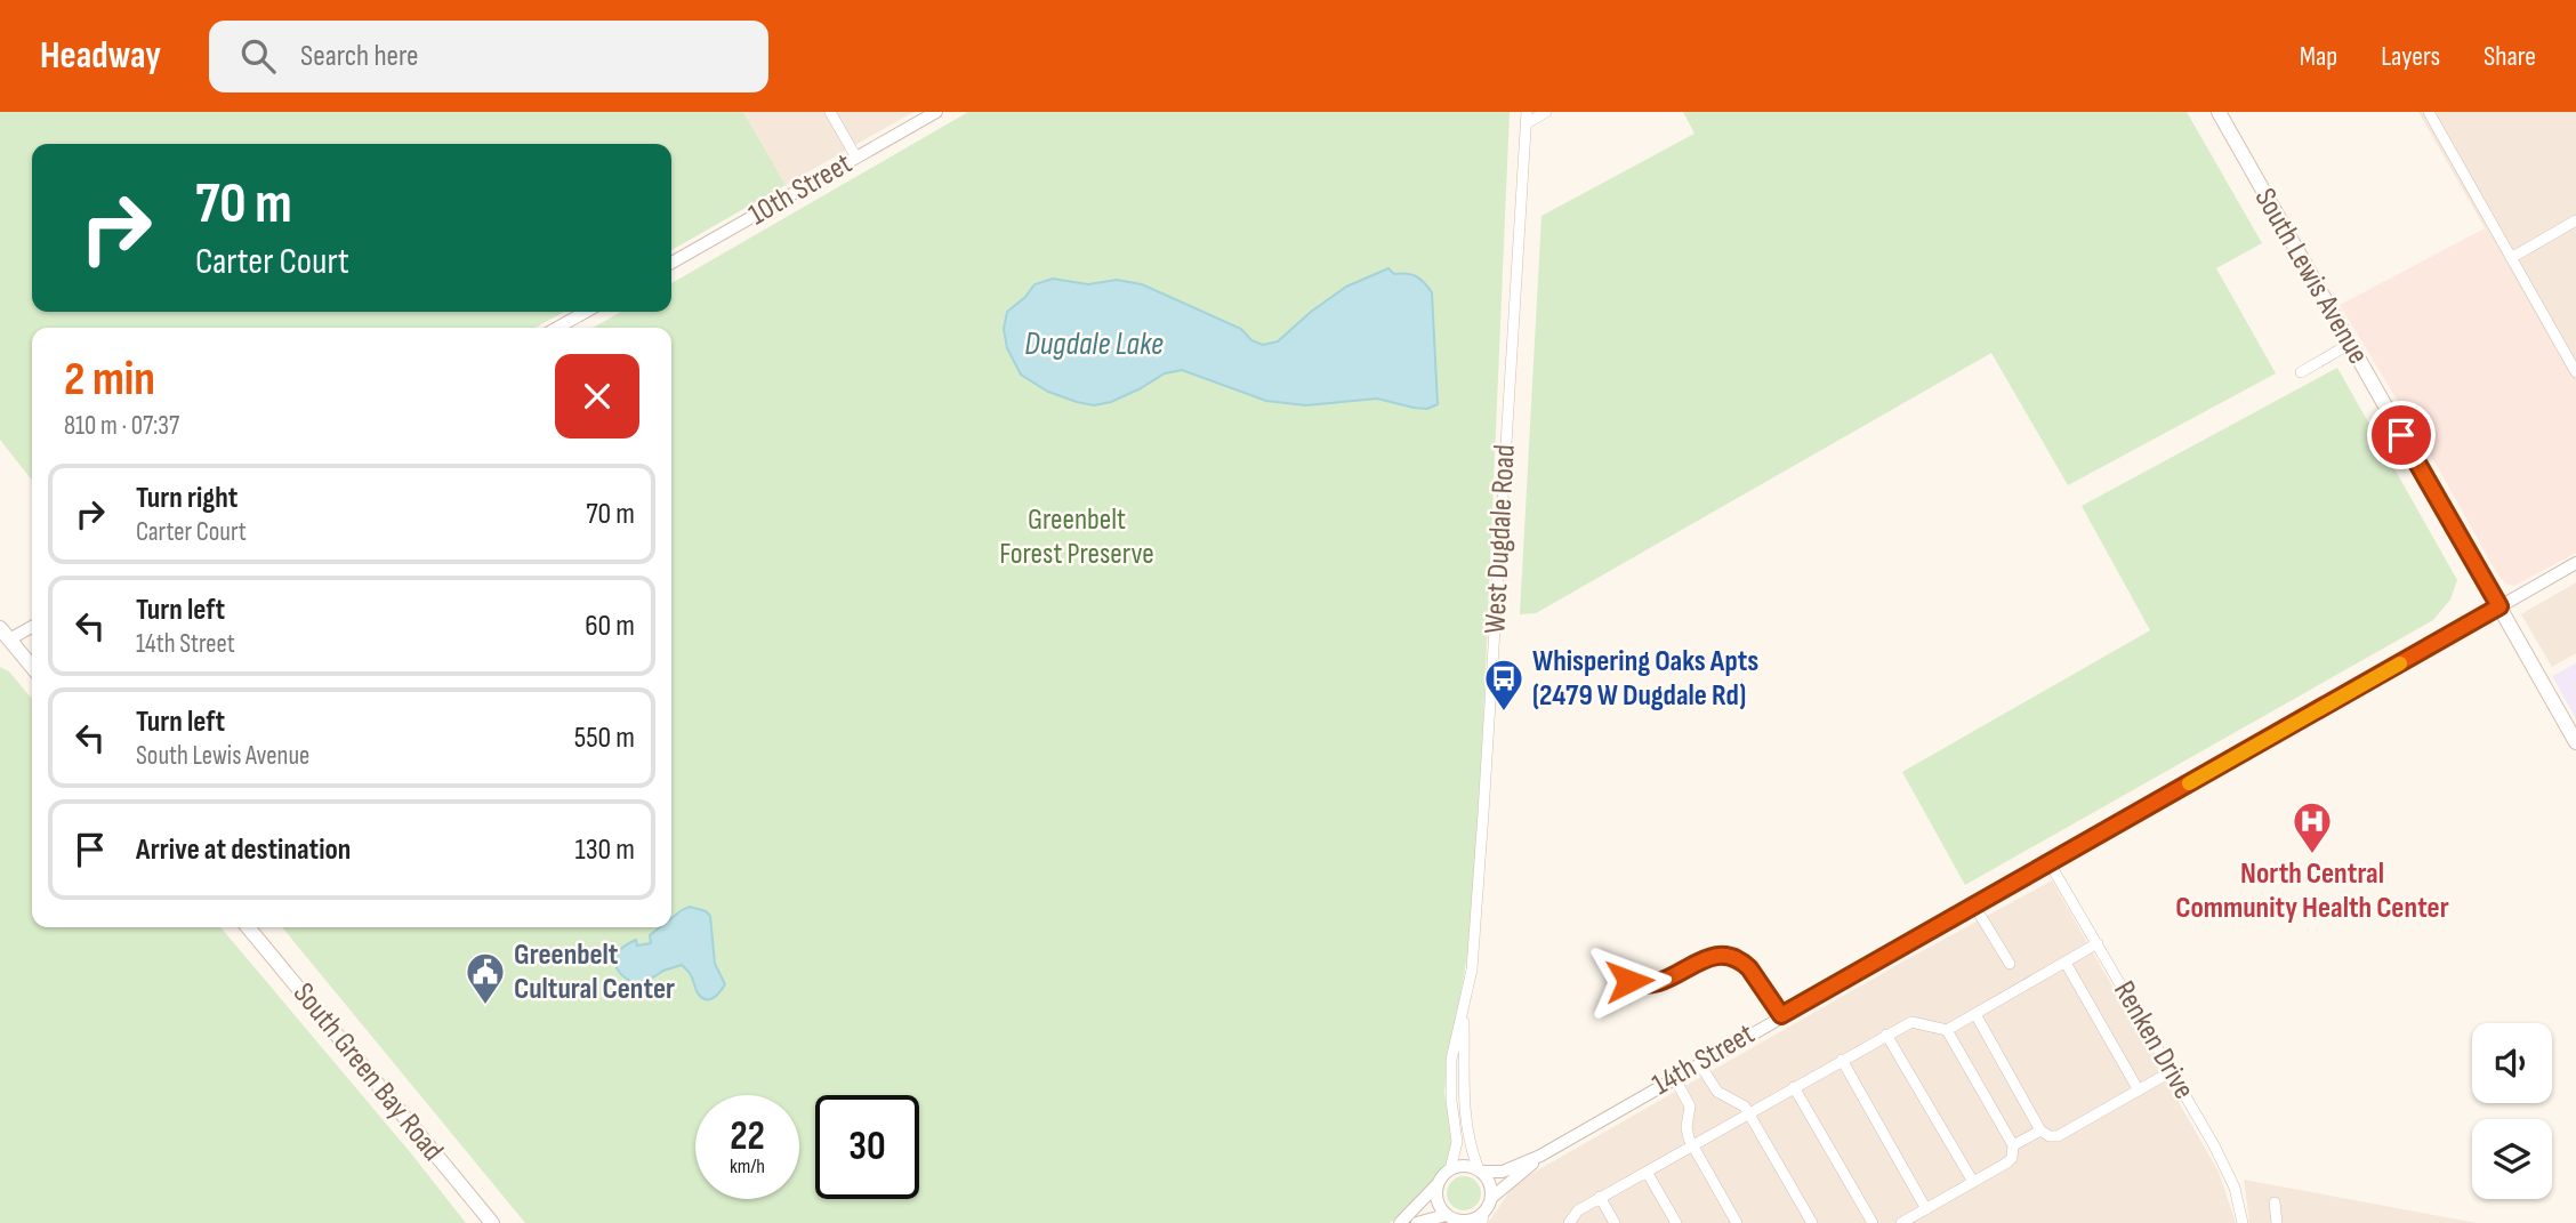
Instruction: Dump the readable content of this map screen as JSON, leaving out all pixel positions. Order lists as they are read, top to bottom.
{
  "streets": {
    "main road": ["South Lewis Avenue", "South Green Bay Road"],
    "street": [
      "10th Street",
      "West Dugdale Road",
      "Renken Drive",
      "14th Street"
    ]
  },
  "crossings": [
    ["South Lewis Avenue", "14th Street"],
    ["Renken Drive", "14th Street"]
  ],
  "water": ["Dugdale Lake"],
  "parks": ["Greenbelt Forest Preserve"],
  "places": {
    "bus stop": ["Whispering Oaks Apts (2479 W Dugdale Rd)"],
    "hospital": ["North Central Community Health Center"],
    "public building": ["Greenbelt Cultural Center"]
  },
  "page": {
    "header": "Headway",
    "search": "Search here",
    "nav": ["Map", "Layers", "Share"],
    "turn": ["70 m", "Carter Court"],
    "heading": ["2 min", "810 m · 07:37"],
    "list": [
      {
        "name": "Turn right",
        "note": "Carter Court",
        "value": "70 m"
      },
      {
        "name": "Turn left",
        "note": "14th Street",
        "value": "60 m"
      },
      {
        "name": "Turn left",
        "note": "South Lewis Avenue",
        "value": "550 m"
      },
      {
        "name": "Arrive at destination",
        "value": "130 m"
      }
    ],
    "speed": "22 km/h",
    "limit": "30"
  }
}
